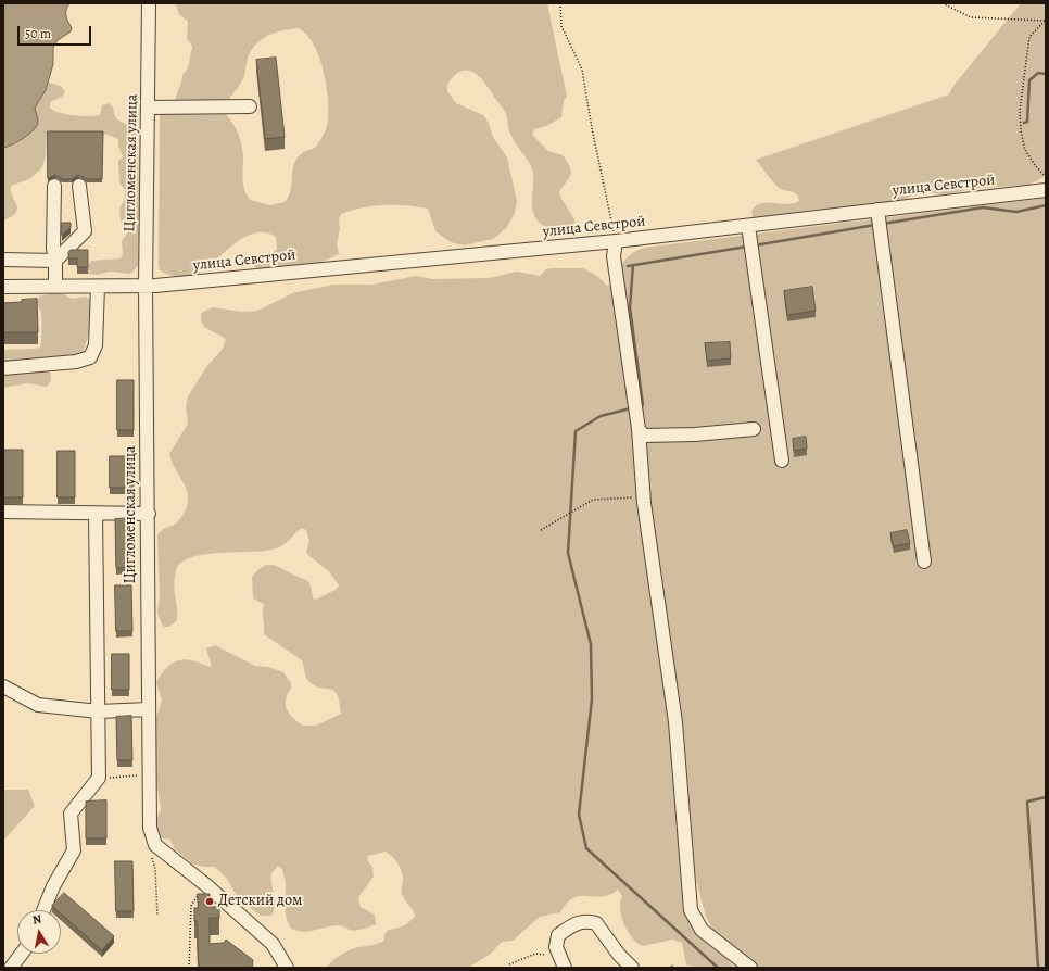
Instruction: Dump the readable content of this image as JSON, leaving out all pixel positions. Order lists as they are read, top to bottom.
{
  "streets": {
    "street": ["Цигломенская улица", "улица Севстрой"]
  },
  "crossings": [
    ["Цигломенская улица", "улица Севстрой"]
  ],
  "places": ["Детский дом"],
  "scale_bar": "50 m",
  "north": "top"
}
